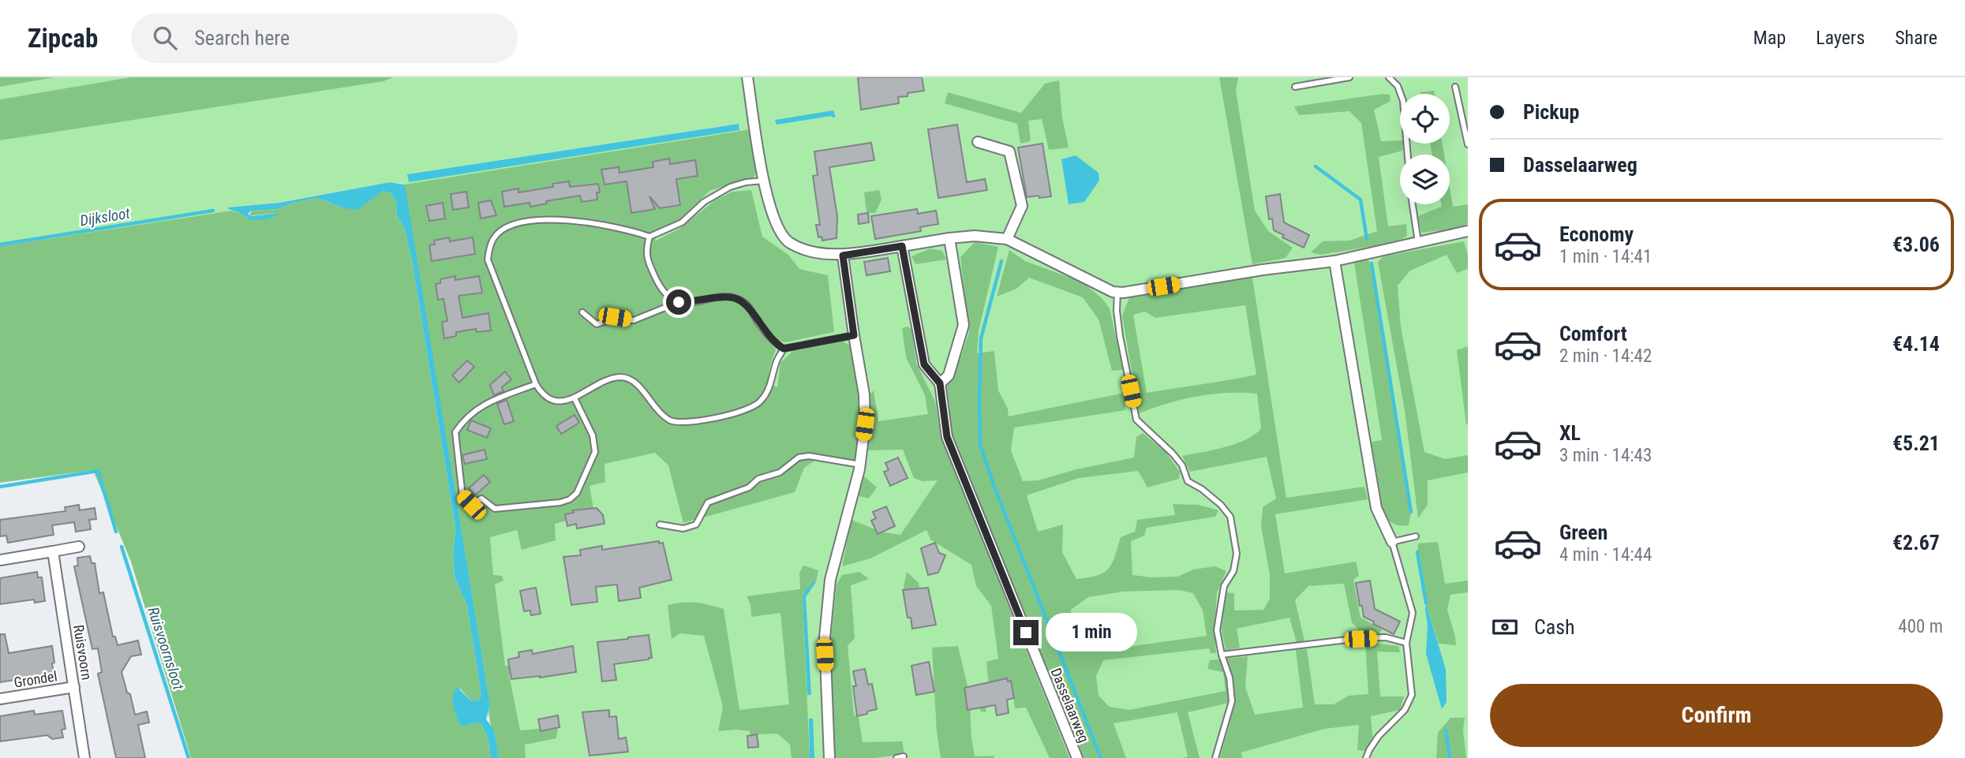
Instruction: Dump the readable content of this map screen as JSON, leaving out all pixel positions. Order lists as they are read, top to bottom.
{
  "streets": {
    "street": ["Ruisvoorn", "Grondel", "Dasselaarweg"]
  },
  "crossings": [
    ["Ruisvoorn", "Grondel"]
  ],
  "water": ["Dijksloot", "Ruisvoornsloot"],
  "page": {
    "header": "Zipcab",
    "search": "Search here",
    "nav": ["Map", "Layers", "Share"],
    "banner": ["Pickup", "Dasselaarweg"],
    "list": [
      {
        "name": "Economy",
        "note": "1 min · 14:41",
        "value": "€3.06"
      },
      {
        "name": "Comfort",
        "note": "2 min · 14:42",
        "value": "€4.14"
      },
      {
        "name": "XL",
        "note": "3 min · 14:43",
        "value": "€5.21"
      },
      {
        "name": "Green",
        "note": "4 min · 14:44",
        "value": "€2.67"
      }
    ],
    "pay": ["Cash", "400 m"],
    "bubble": "1 min",
    "buttons": "Confirm"
  }
}
